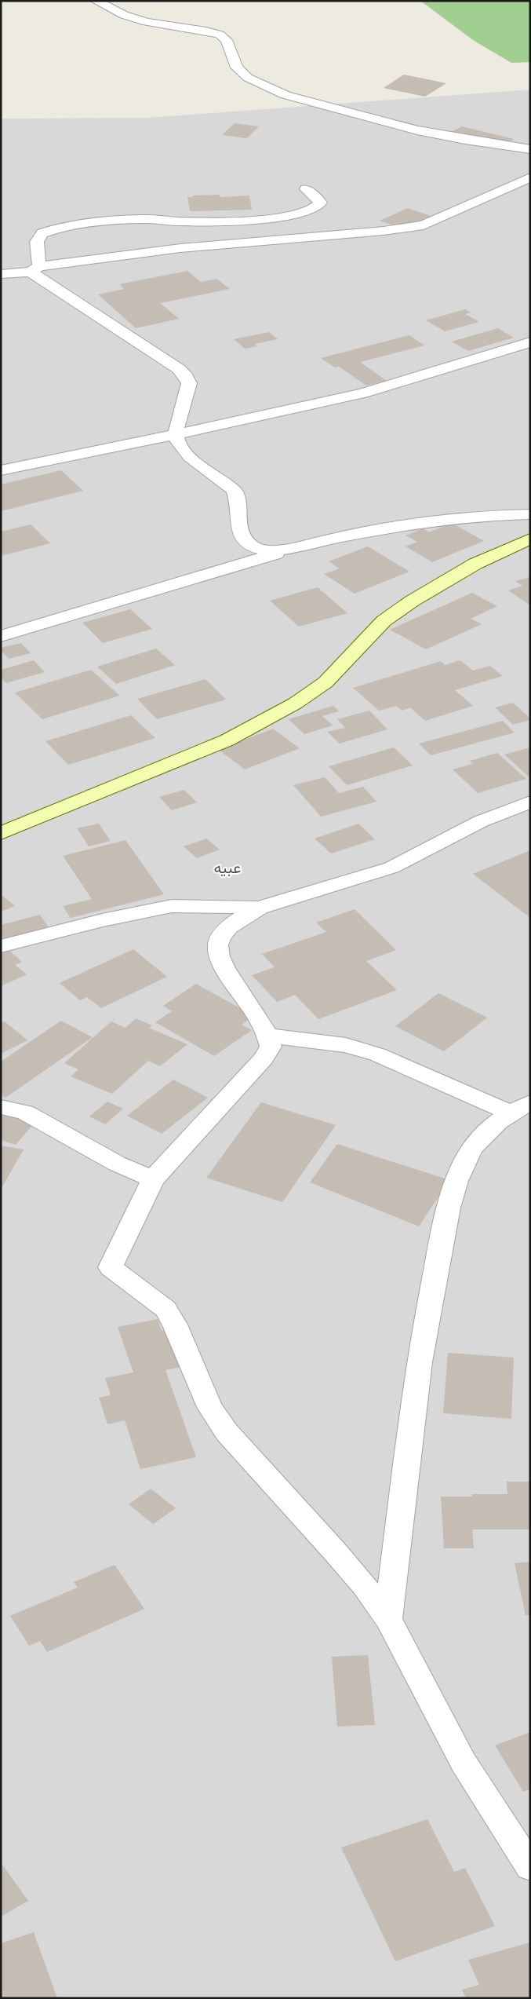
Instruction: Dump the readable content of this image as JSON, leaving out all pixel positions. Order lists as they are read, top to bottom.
{
  "districts": ["عبيه"]
}
